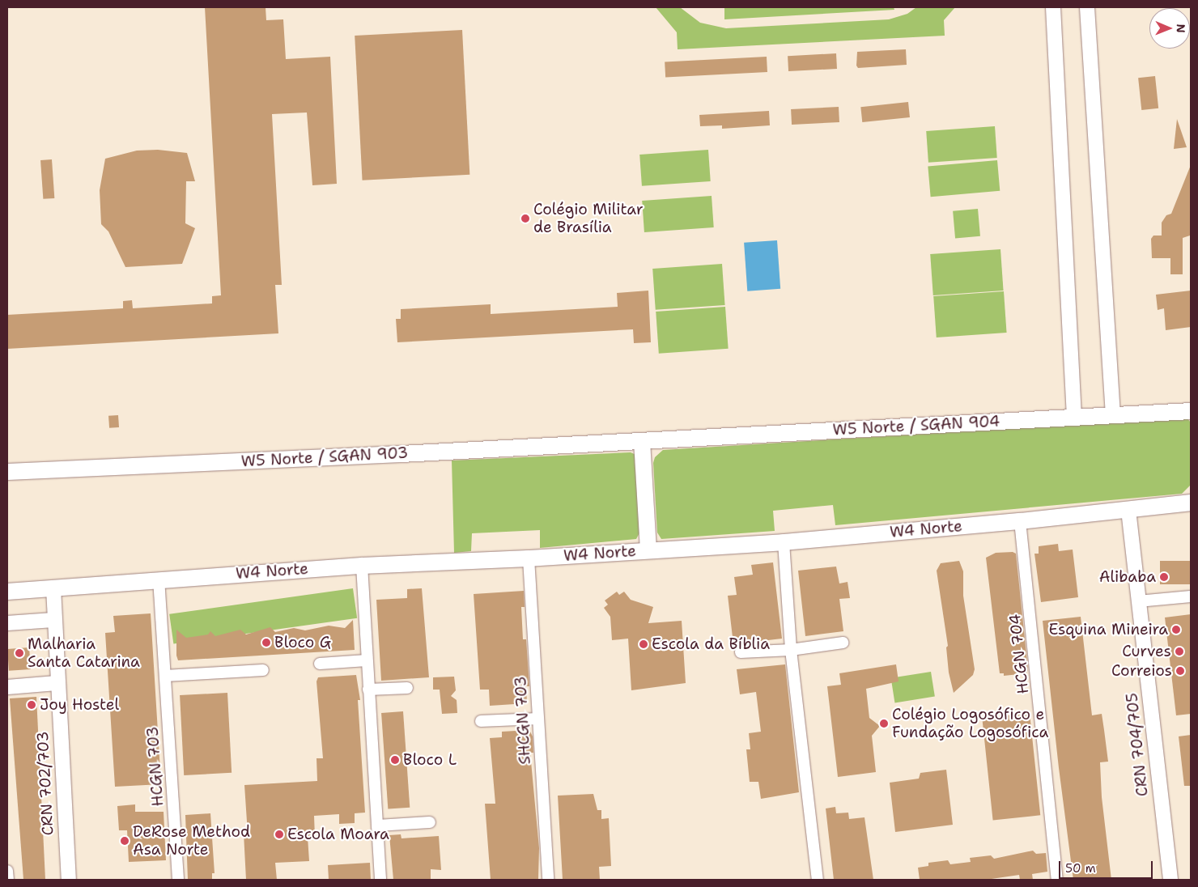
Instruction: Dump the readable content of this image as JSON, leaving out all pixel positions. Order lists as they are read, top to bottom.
{
  "streets": {
    "main road": ["W5 Norte / SGAN 904", "W5 Norte / SGAN 903", "W4 Norte"],
    "street": [
      "HCGN 704",
      "SHCGN 703",
      "CRN 704/705",
      "HCGN 703",
      "CRN 702/703"
    ]
  },
  "crossings": [
    ["W5 Norte / SGAN 904", "W5 Norte / SGAN 903"],
    ["W4 Norte", "HCGN 704"],
    ["W4 Norte", "SHCGN 703"],
    ["W4 Norte", "CRN 704/705"],
    ["W4 Norte", "HCGN 703"],
    ["W4 Norte", "CRN 702/703"]
  ],
  "places": [
    "Colégio Militar de Brasília",
    "Alibaba",
    "Esquina Mineira",
    "Bloco G",
    "Escola da Bíblia",
    "Curves",
    "Malharia Santa Catarina",
    "Correios",
    "Joy Hostel",
    "Colégio Logosófico e Fundação Logosófica",
    "Bloco L",
    "Escola Moara",
    "DeRose Method Asa Norte"
  ],
  "scale_bar": "50 m",
  "north": "right"
}
